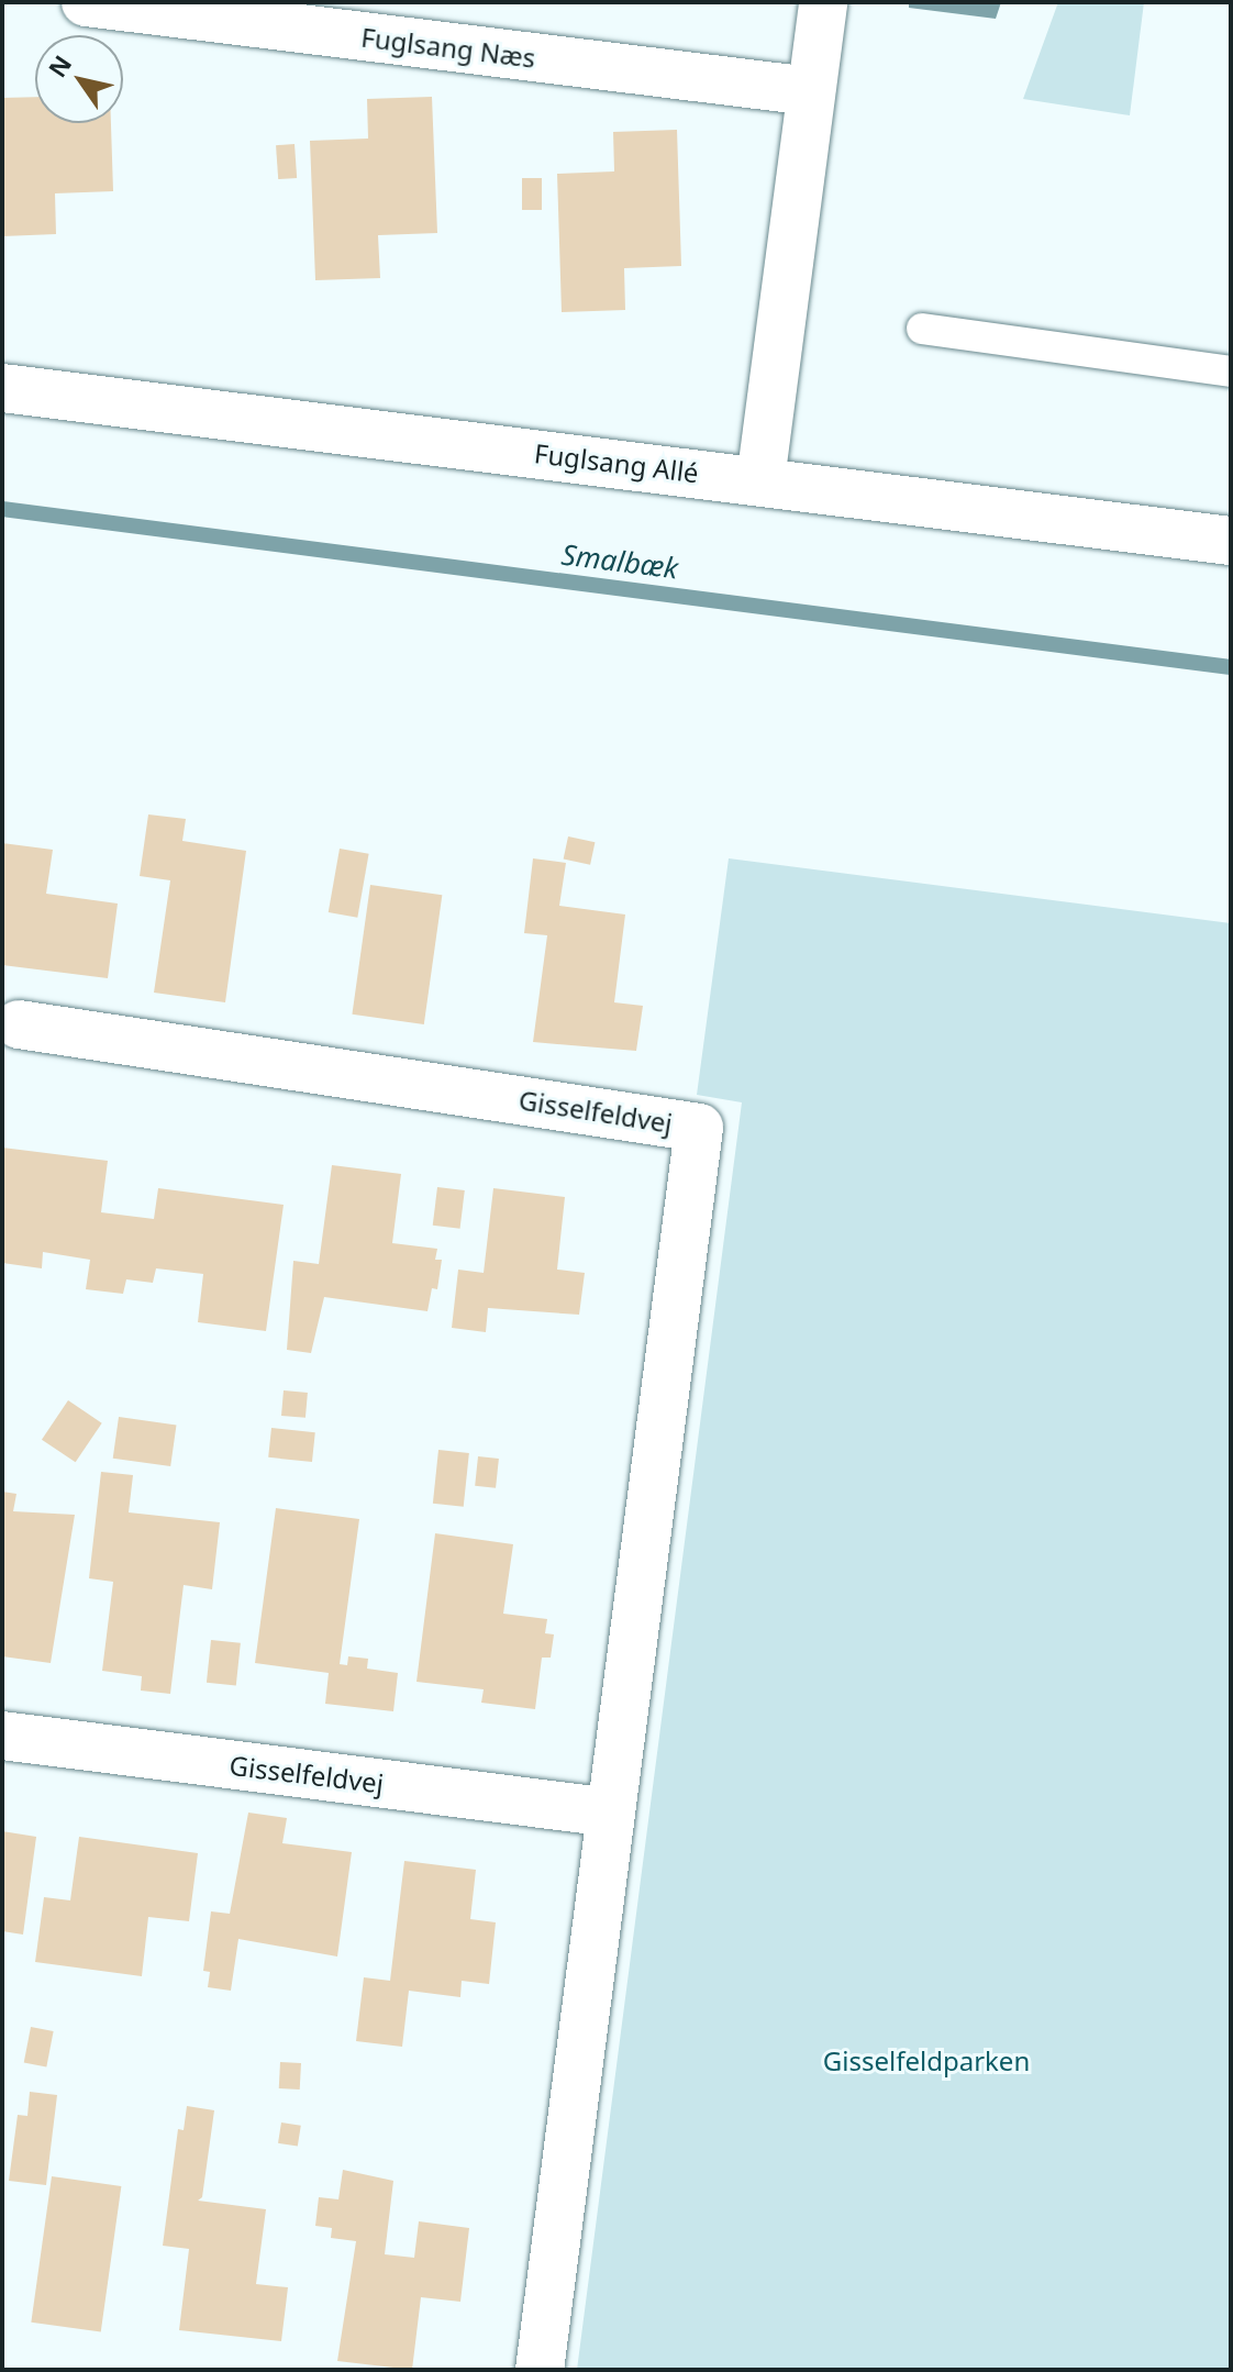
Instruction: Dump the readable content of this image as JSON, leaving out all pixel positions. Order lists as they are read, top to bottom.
{
  "streets": {
    "street": ["Fuglsang Næs", "Fuglsang Allé", "Gisselfeldvej"]
  },
  "water": ["Smalbæk"],
  "parks": ["Gisselfeldparken"],
  "north": "top left"
}
